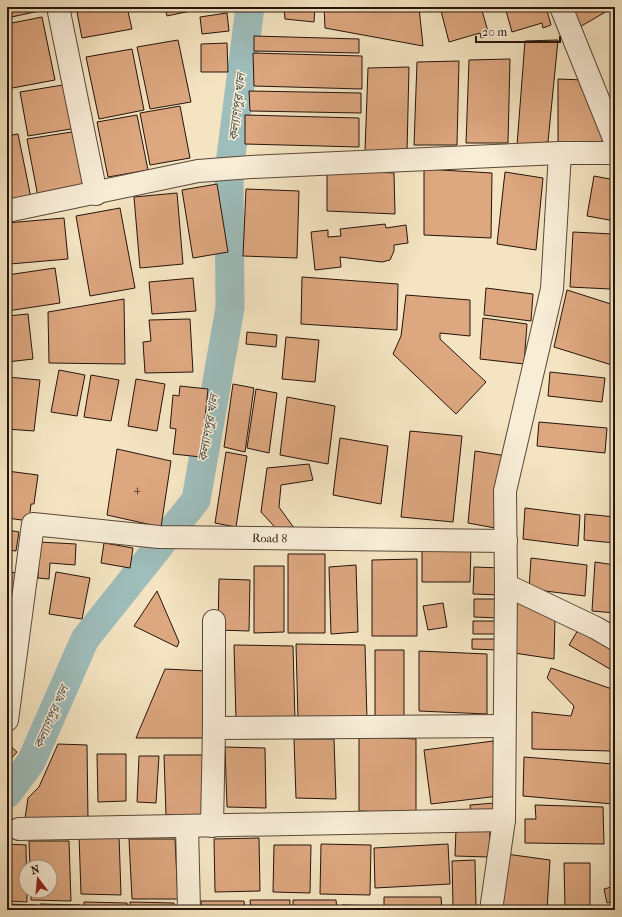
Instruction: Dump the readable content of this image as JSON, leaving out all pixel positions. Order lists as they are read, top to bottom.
{
  "streets": {
    "street": ["Road 8"]
  },
  "water": ["কল্যাণপুর খাল"],
  "house_numbers": ["4"],
  "scale_bar": "20 m",
  "north": "top"
}
